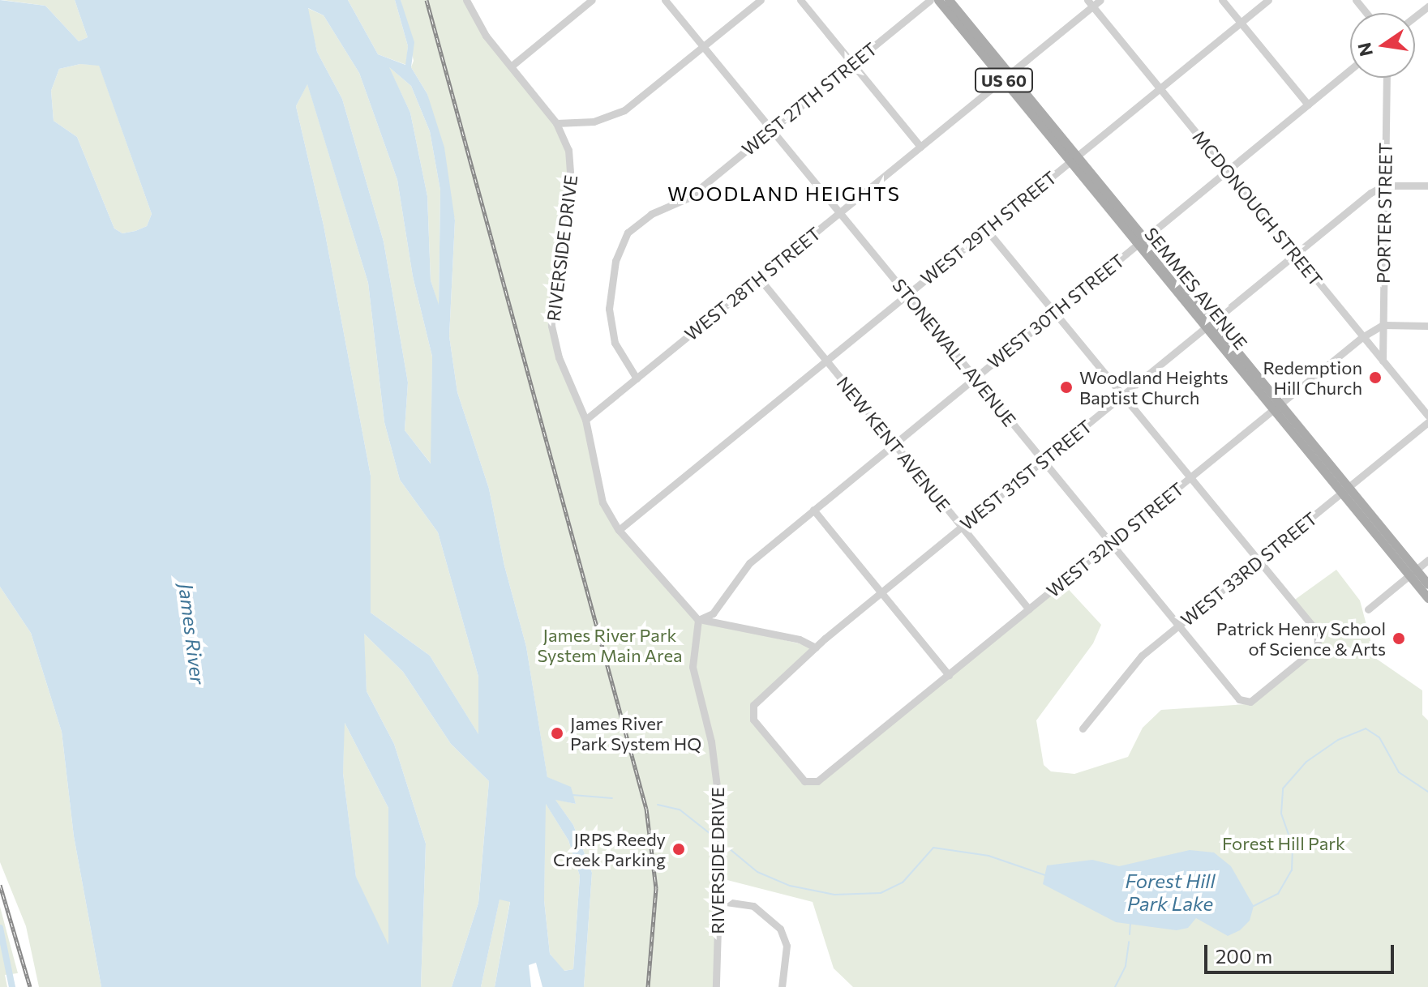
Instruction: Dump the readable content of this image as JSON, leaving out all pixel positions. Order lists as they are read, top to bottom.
{
  "streets": {
    "main road": ["US 60", "SEMMES AVENUE"],
    "street": [
      "WEST 27TH STREET",
      "MCDONOUGH STREET",
      "PORTER STREET",
      "WEST 29TH STREET",
      "RIVERSIDE DRIVE",
      "WEST 28TH STREET",
      "WEST 30TH STREET",
      "STONEWALL AVENUE",
      "NEW KENT AVENUE",
      "WEST 31ST STREET",
      "WEST 32ND STREET",
      "WEST 33RD STREET"
    ]
  },
  "crossings": [
    ["WEST 27TH STREET", "WEST 28TH STREET"],
    ["WEST 27TH STREET", "STONEWALL AVENUE"],
    ["MCDONOUGH STREET", "PORTER STREET"],
    ["MCDONOUGH STREET", "WEST 29TH STREET"],
    ["MCDONOUGH STREET", "WEST 28TH STREET"],
    ["MCDONOUGH STREET", "WEST 30TH STREET"],
    ["MCDONOUGH STREET", "WEST 31ST STREET"],
    ["MCDONOUGH STREET", "WEST 32ND STREET"],
    ["PORTER STREET", "WEST 31ST STREET"],
    ["PORTER STREET", "WEST 32ND STREET"],
    ["WEST 29TH STREET", "RIVERSIDE DRIVE"],
    ["WEST 29TH STREET", "SEMMES AVENUE"],
    ["WEST 29TH STREET", "STONEWALL AVENUE"],
    ["WEST 29TH STREET", "NEW KENT AVENUE"],
    ["RIVERSIDE DRIVE", "WEST 28TH STREET"],
    ["RIVERSIDE DRIVE", "WEST 30TH STREET"],
    ["WEST 28TH STREET", "SEMMES AVENUE"],
    ["WEST 28TH STREET", "STONEWALL AVENUE"],
    ["WEST 28TH STREET", "NEW KENT AVENUE"],
    ["SEMMES AVENUE", "WEST 30TH STREET"],
    ["SEMMES AVENUE", "WEST 31ST STREET"],
    ["SEMMES AVENUE", "WEST 32ND STREET"],
    ["SEMMES AVENUE", "WEST 33RD STREET"],
    ["WEST 30TH STREET", "STONEWALL AVENUE"],
    ["WEST 30TH STREET", "NEW KENT AVENUE"],
    ["STONEWALL AVENUE", "WEST 31ST STREET"],
    ["STONEWALL AVENUE", "WEST 32ND STREET"],
    ["STONEWALL AVENUE", "WEST 33RD STREET"],
    ["NEW KENT AVENUE", "WEST 31ST STREET"],
    ["NEW KENT AVENUE", "WEST 32ND STREET"],
    ["WEST 31ST STREET", "WEST 32ND STREET"]
  ],
  "districts": ["WOODLAND HEIGHTS"],
  "water": ["James River", "Forest Hill Park Lake"],
  "parks": ["James River Park System Main Area", "Forest Hill Park"],
  "places": [
    "Redemption Hill Church",
    "Woodland Heights Baptist Church",
    "Patrick Henry School of Science & Arts",
    "James River Park System HQ",
    "JRPS Reedy Creek Parking"
  ],
  "scale_bar": "200 m",
  "north": "left"
}
